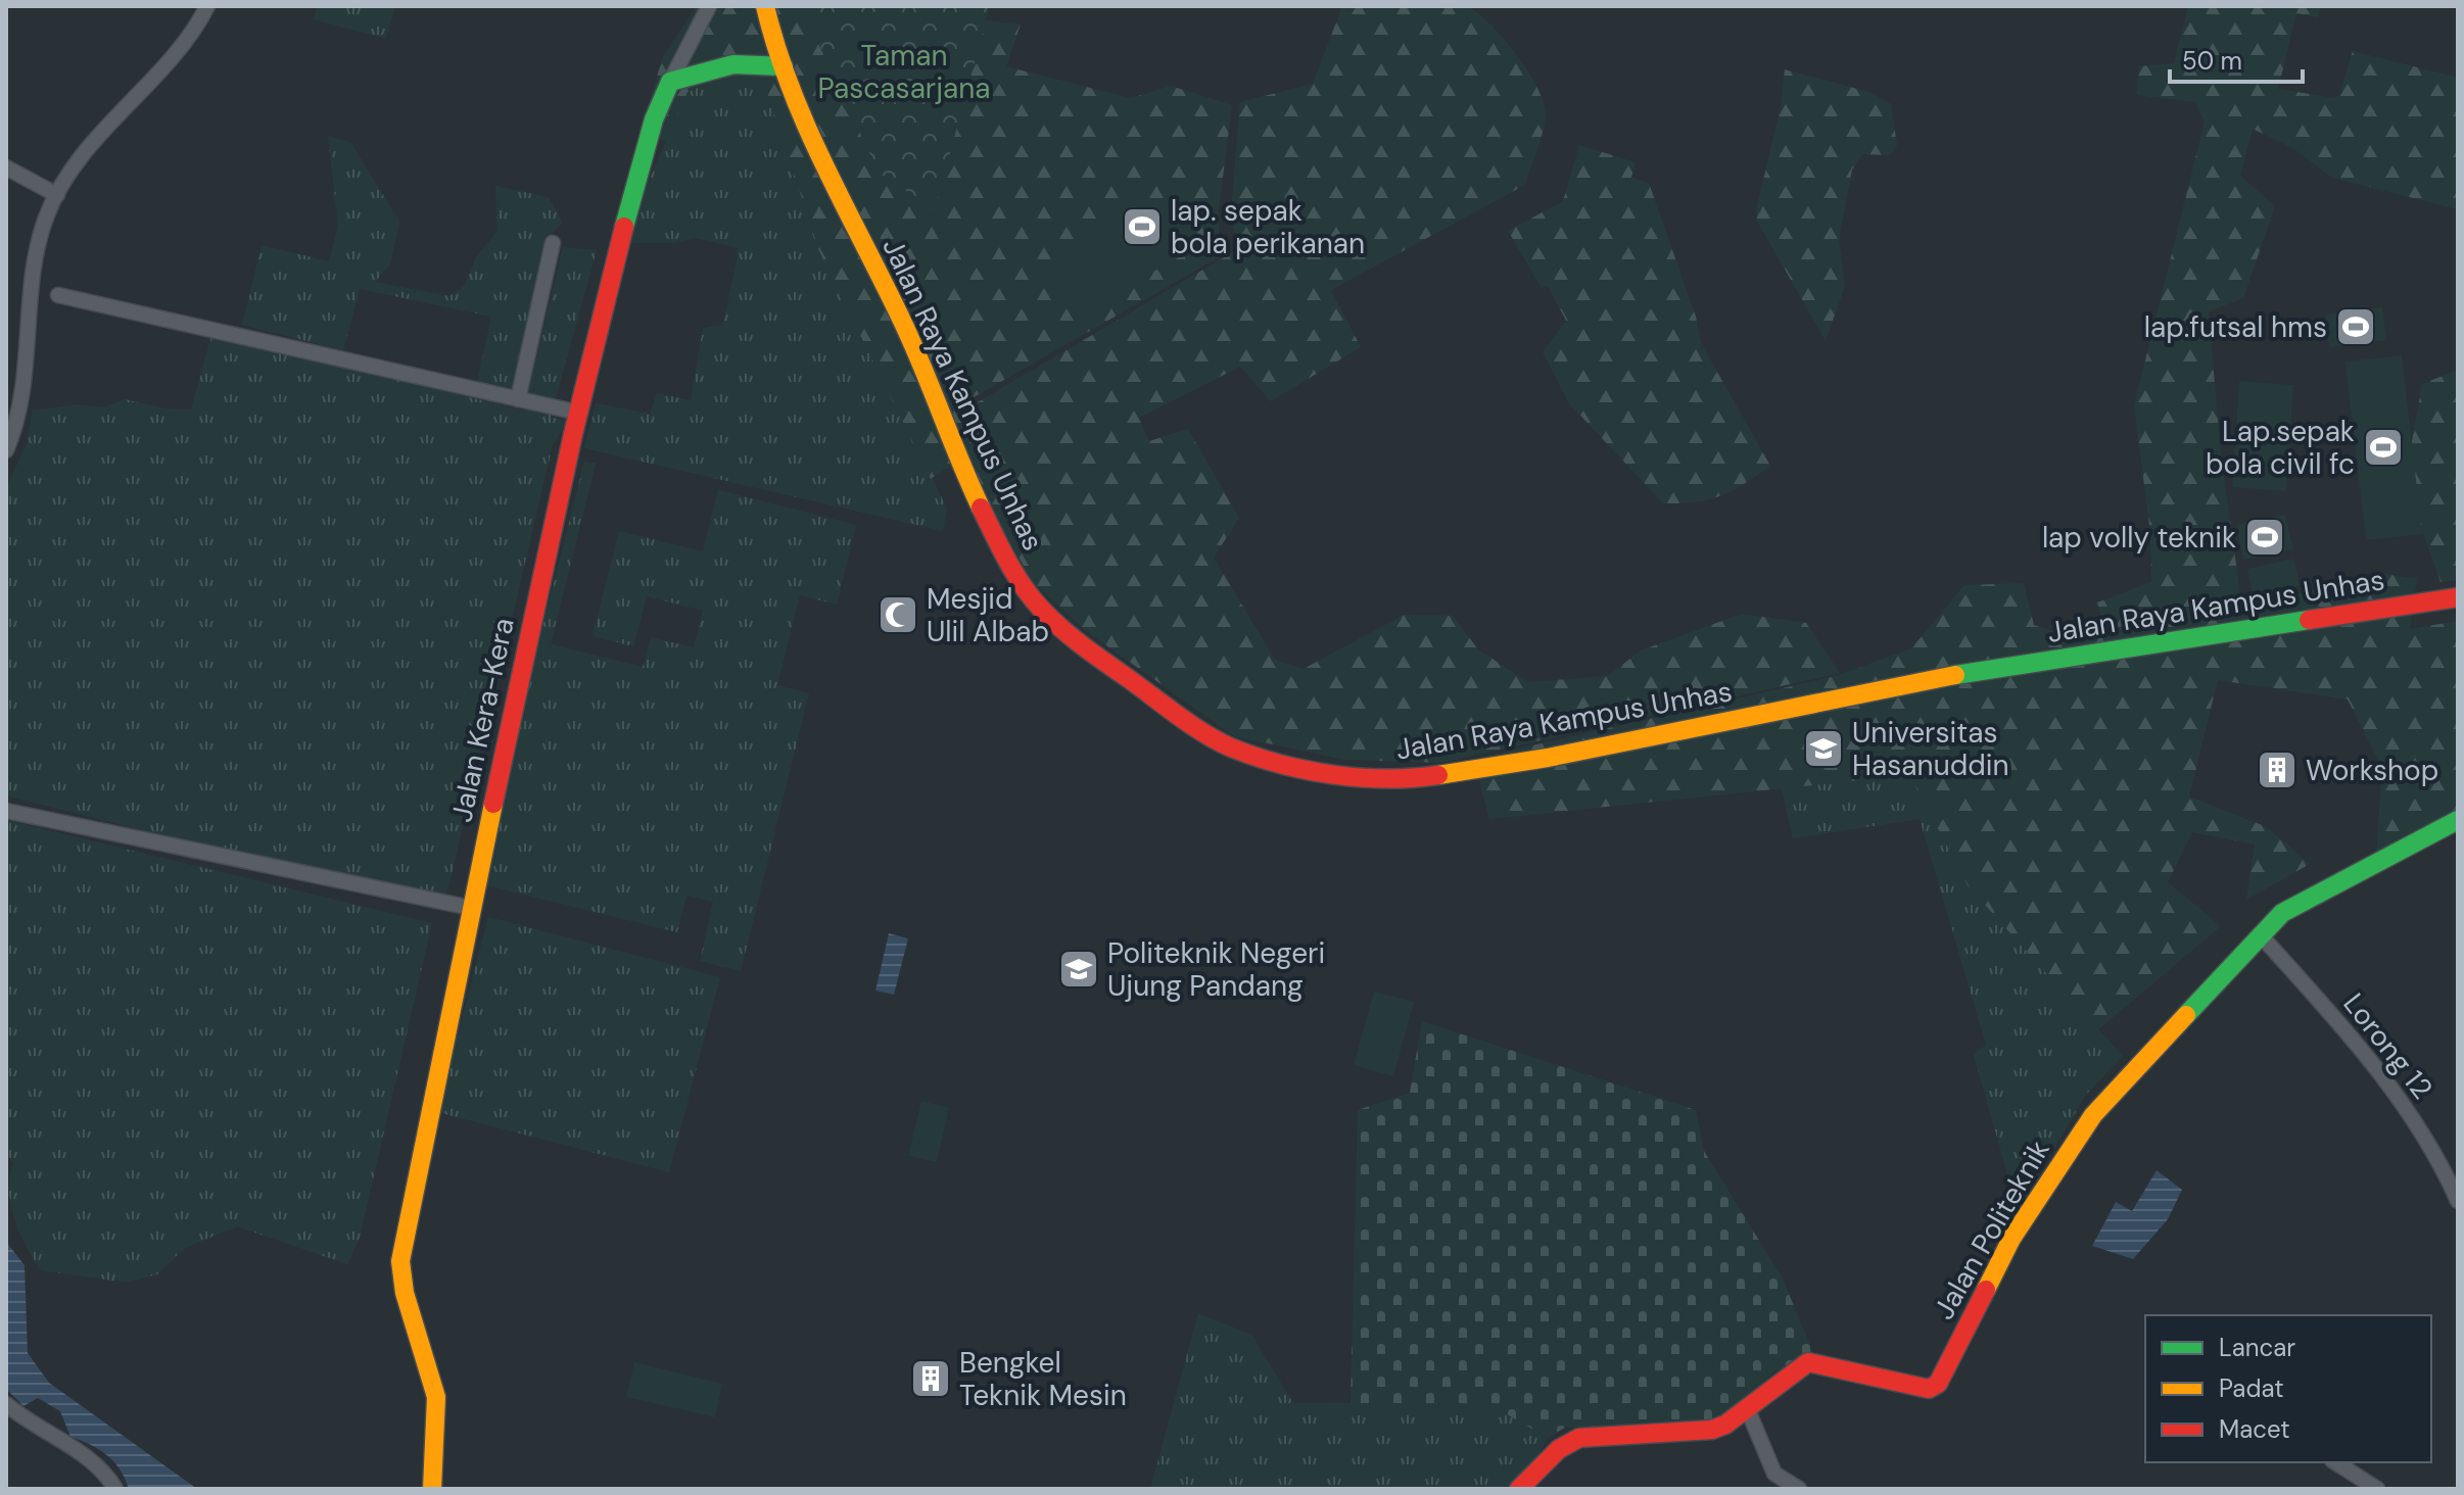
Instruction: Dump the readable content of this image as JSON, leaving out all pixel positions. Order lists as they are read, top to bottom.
{
  "streets": {
    "street": [
      "Jalan Raya Kampus Unhas",
      "Jalan Kera-Kera",
      "Lorong 12",
      "Jalan Politeknik"
    ]
  },
  "crossings": [
    ["Lorong 12", "Jalan Politeknik"]
  ],
  "parks": ["Taman Pascasarjana"],
  "places": {
    "sports": [
      "lap. sepak bola perikanan",
      "lap.futsal hms",
      "Lap.sepak bola civil fc",
      "lap volly teknik"
    ],
    "mosque": ["Mesjid Ulil Albab"],
    "school or university": ["Universitas Hasanuddin", "Politeknik Negeri Ujung Pandang"],
    "building": ["Workshop", "Bengkel Teknik Mesin"]
  },
  "legend": ["Lancar", "Padat", "Macet"],
  "scale_bar": "50 m"
}
